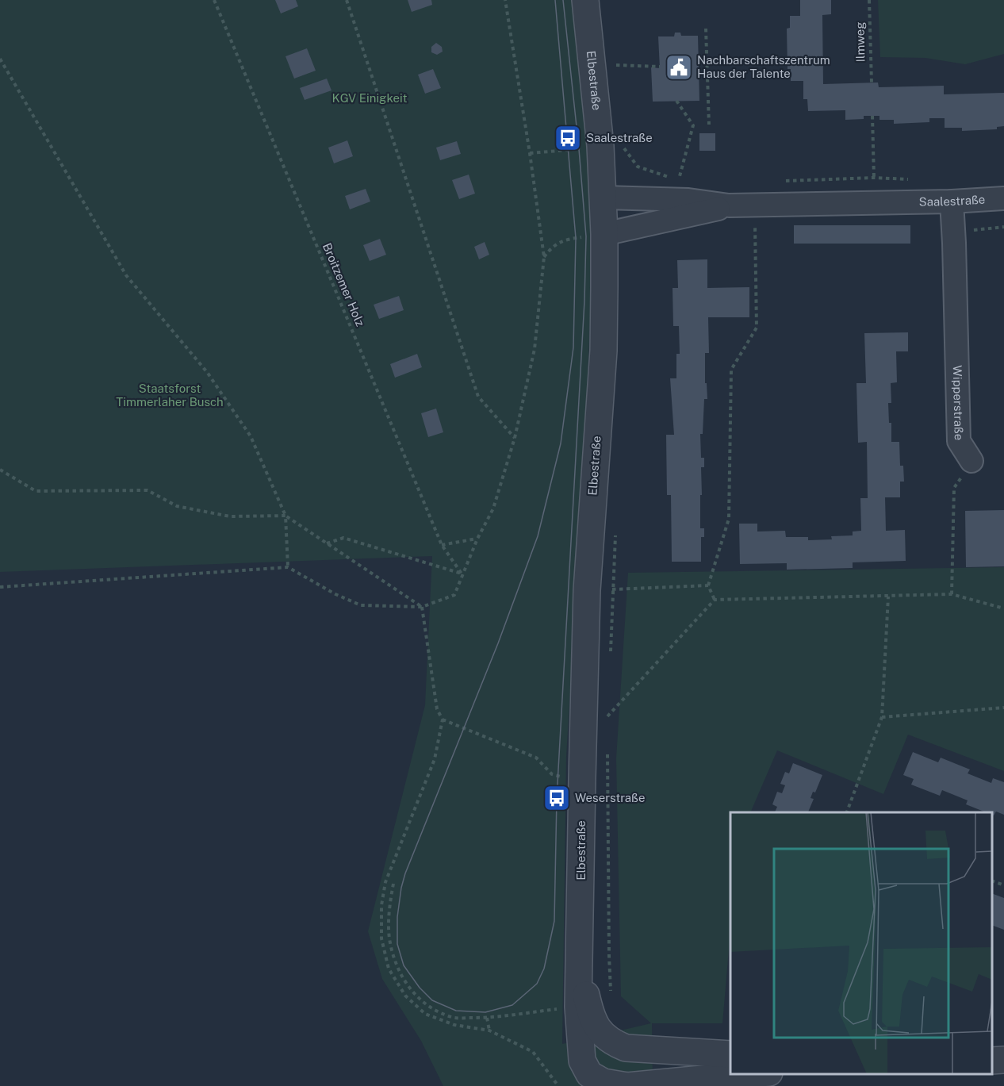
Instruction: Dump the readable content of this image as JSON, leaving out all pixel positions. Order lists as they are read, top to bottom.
{
  "streets": {
    "street": ["Elbestraße", "Saalestraße", "Wipperstraße"],
    "path": ["Ilmweg", "Broitzemer Holz"]
  },
  "crossings": [
    ["Elbestraße", "Saalestraße"],
    ["Saalestraße", "Wipperstraße"]
  ],
  "parks": ["KGV Einigkeit", "Staatsforst Timmerlaher Busch"],
  "places": {
    "public building": ["Nachbarschaftszentrum Haus der Talente"],
    "bus stop": ["Saalestraße", "Weserstraße"]
  }
}
